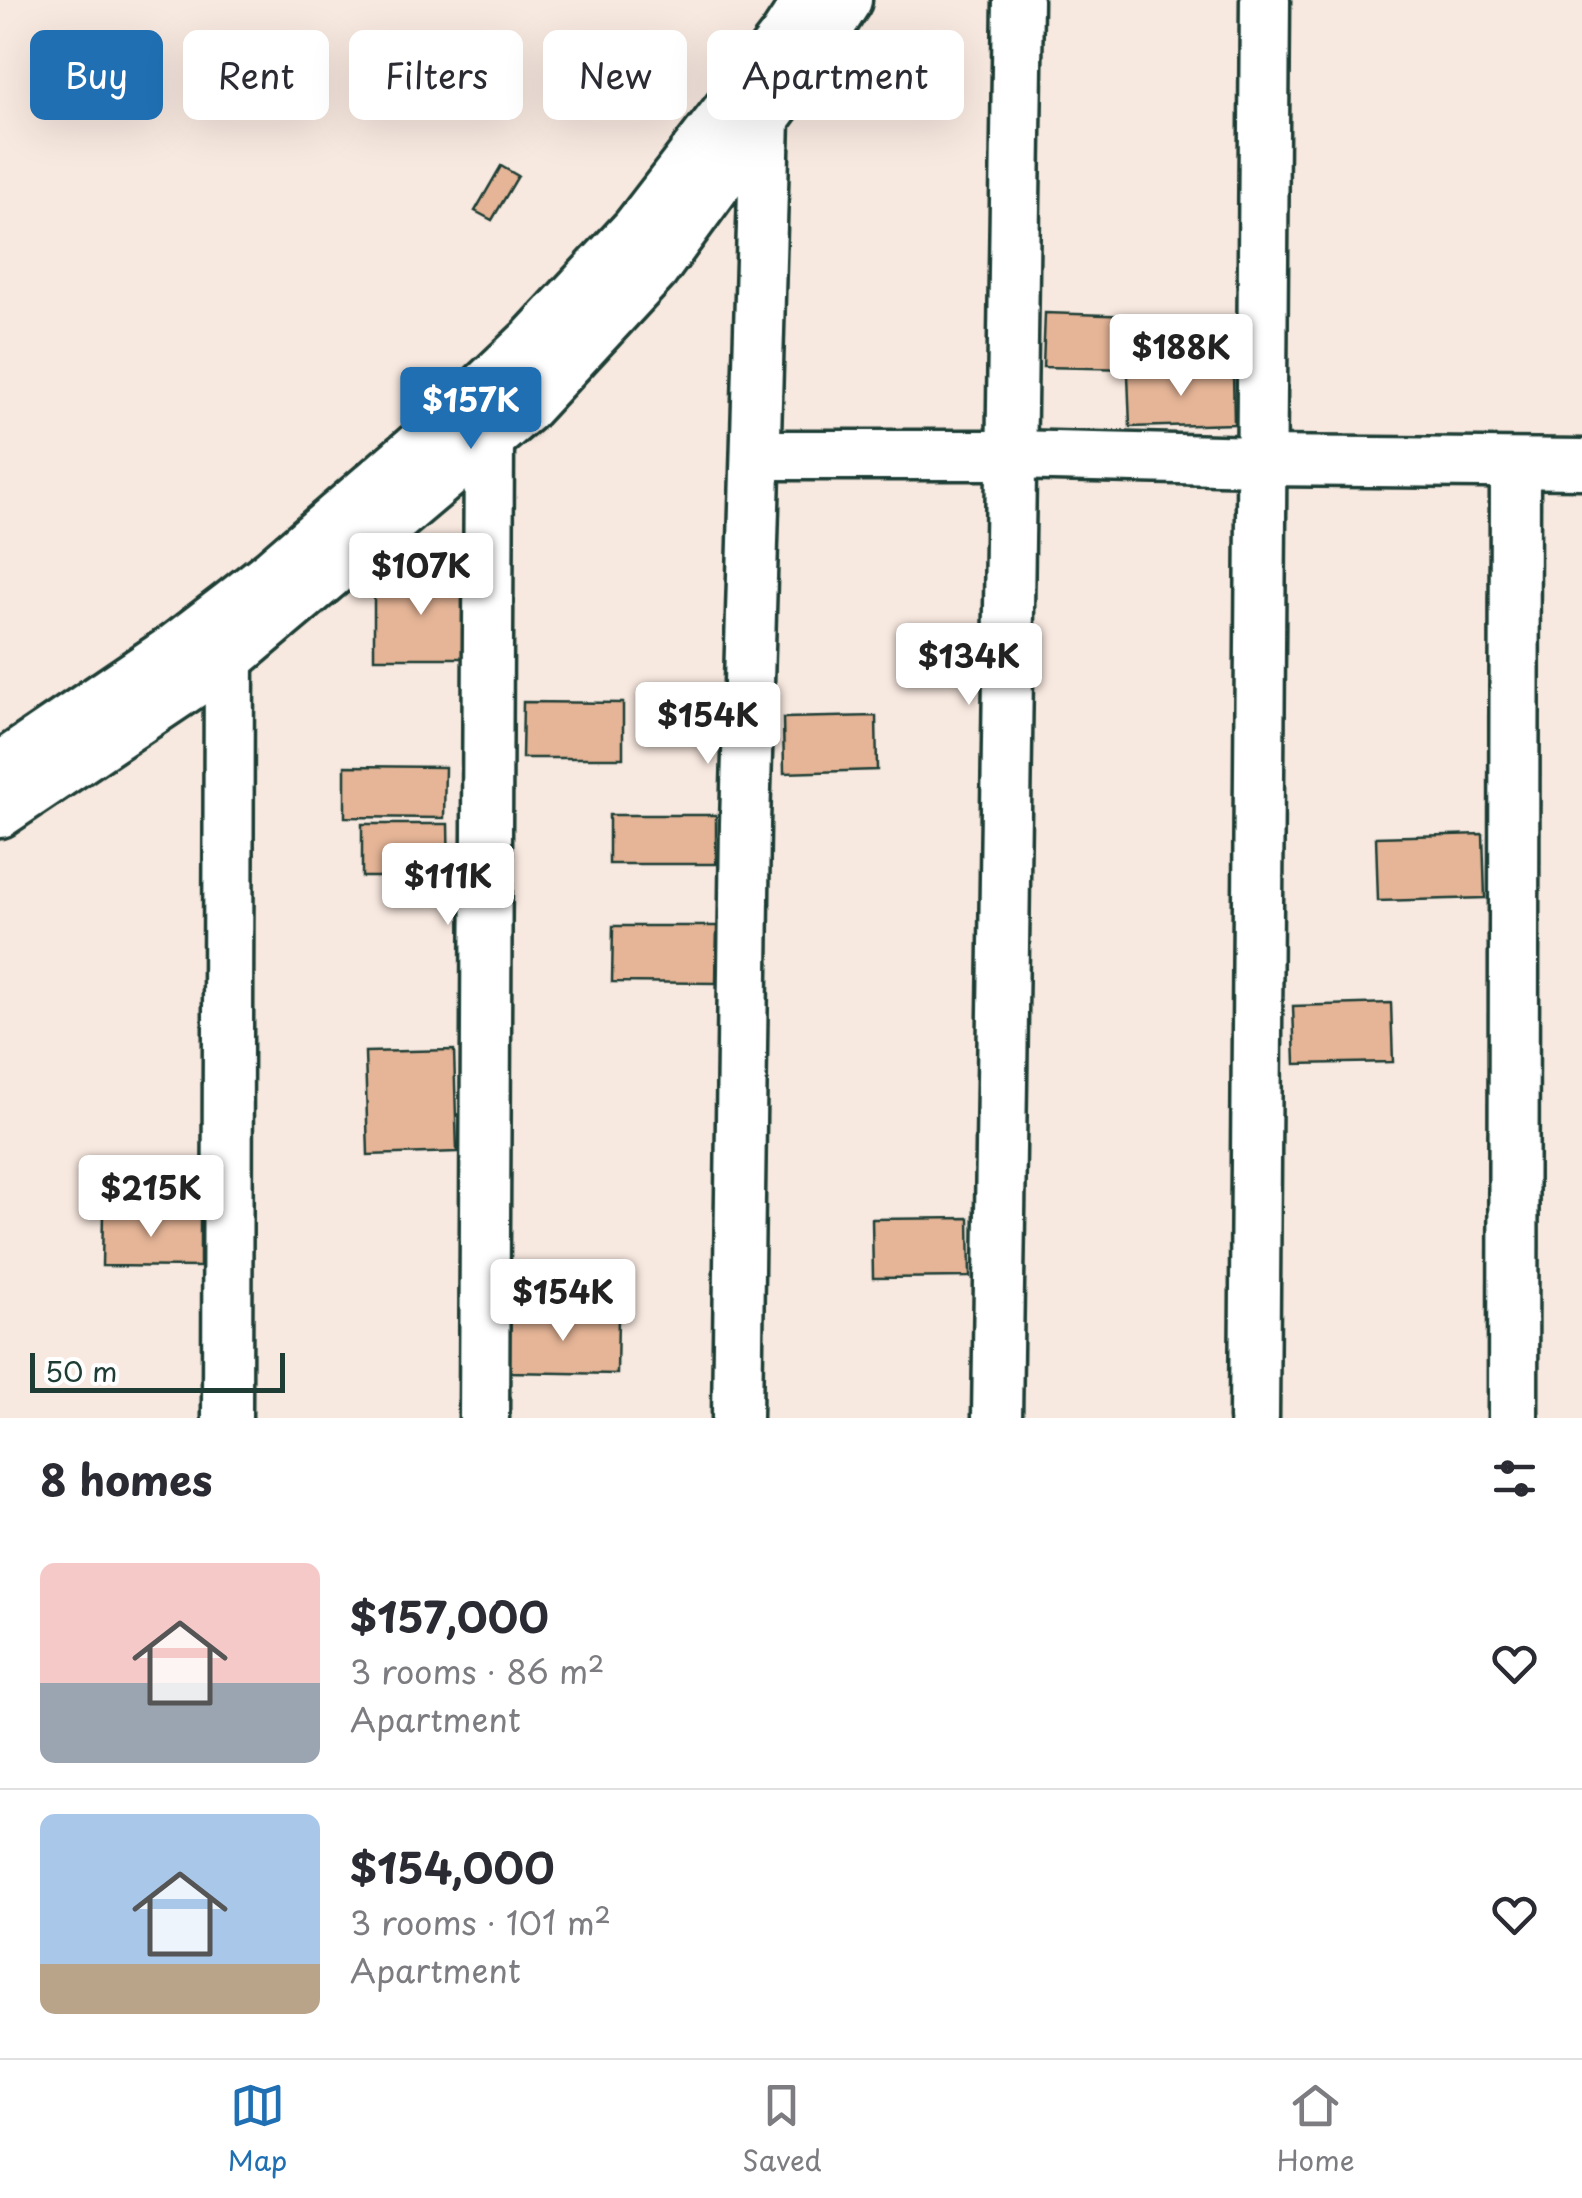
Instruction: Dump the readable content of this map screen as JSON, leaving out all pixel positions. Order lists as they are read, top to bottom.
{
  "scale_bar": "50 m",
  "page": {
    "chip": [
      "Buy",
      "Rent",
      "Filters",
      "New",
      "Apartment"
    ],
    "price": [
      "$188K",
      "$157K",
      "$107K",
      "$134K",
      "$154K",
      "$111K",
      "$215K",
      "$154K"
    ],
    "scale": "50 m",
    "heading": "8 homes",
    "list": [
      {
        "name": "$157,000",
        "note": "3 rooms · 86 m² · Apartment"
      },
      {
        "name": "$154,000",
        "note": "3 rooms · 101 m² · Apartment"
      }
    ],
    "tabs": ["Map", "Saved", "Home"]
  }
}
